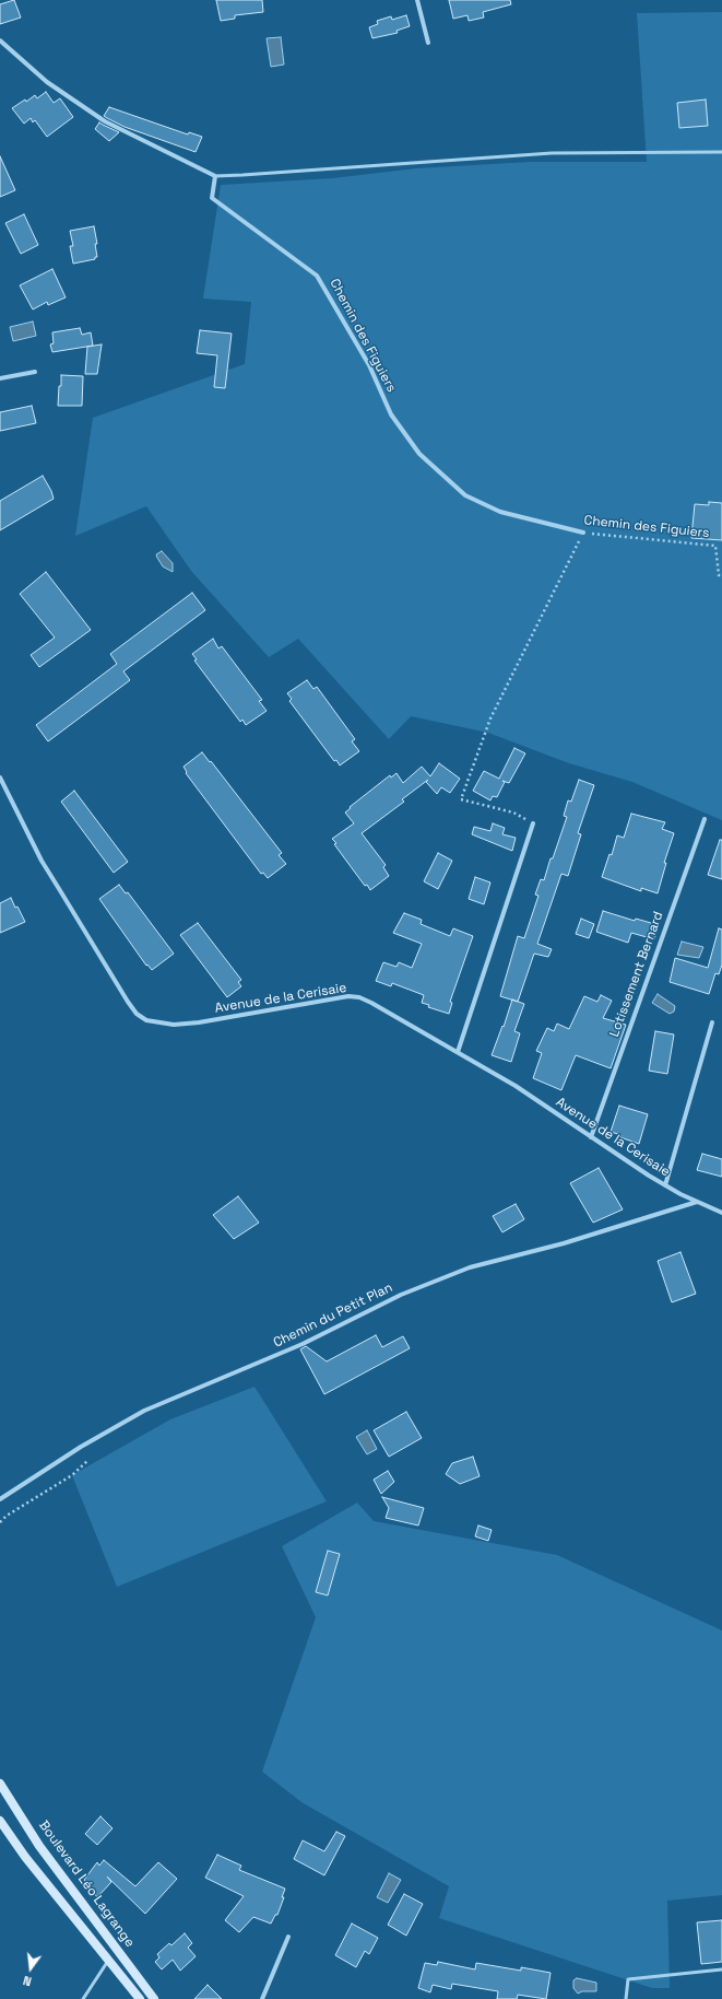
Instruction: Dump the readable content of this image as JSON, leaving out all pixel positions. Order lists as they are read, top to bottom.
{
  "streets": {
    "main road": ["Boulevard Léo Lagrange"],
    "street": [
      "Chemin des Figuiers",
      "Lotissement Bernard",
      "Avenue de la Cerisaie",
      "Chemin du Petit Plan"
    ]
  },
  "crossings": [
    ["Lotissement Bernard", "Avenue de la Cerisaie"],
    ["Avenue de la Cerisaie", "Chemin du Petit Plan"]
  ],
  "north": "bottom"
}
